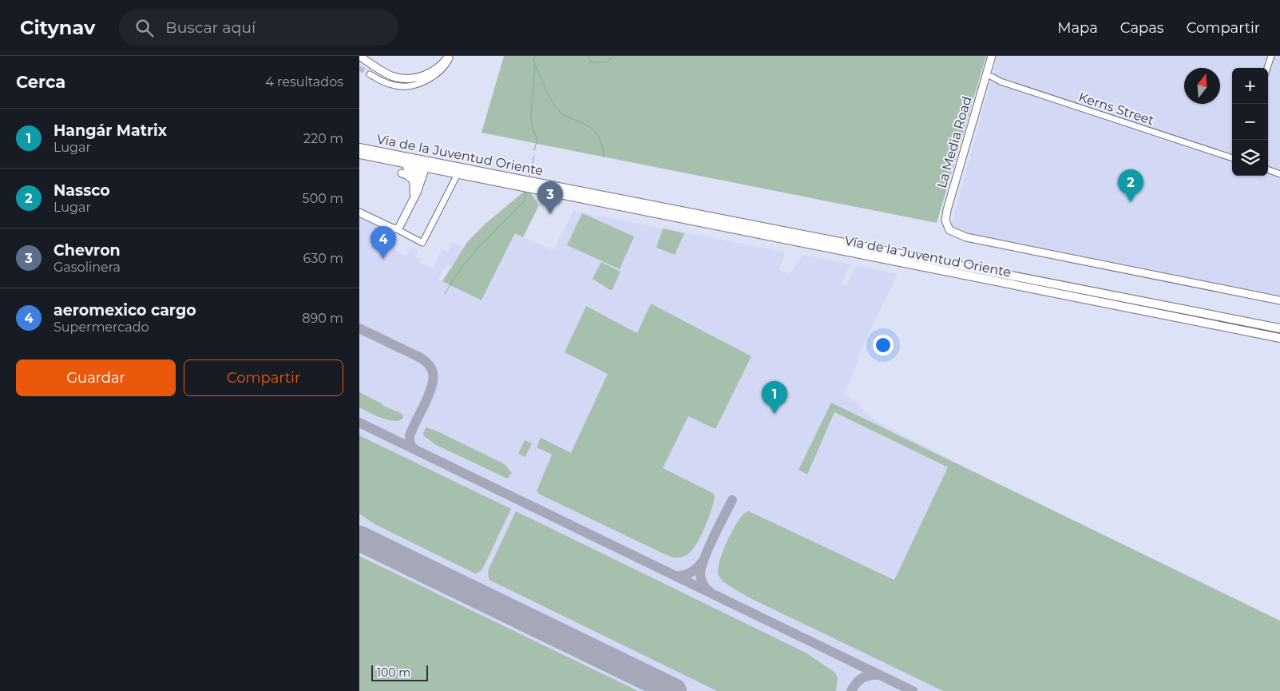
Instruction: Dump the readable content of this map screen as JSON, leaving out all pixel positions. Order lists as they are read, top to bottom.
{
  "streets": {
    "highway": ["Via de la Juventud Oriente", "Vía de la Juventud Oriente"],
    "main road": ["La Media Road"],
    "street": ["Kerns Street"]
  },
  "crossings": [
    ["Via de la Juventud Oriente", "Vía de la Juventud Oriente"]
  ],
  "scale_bar": "100 m",
  "north": "top",
  "page": {
    "header": "Citynav",
    "search": "Buscar aquí",
    "nav": ["Mapa", "Capas", "Compartir"],
    "heading": ["Cerca", "4 resultados"],
    "map_buttons": ["+", "−"],
    "list": [
      {
        "mark": "1",
        "name": "Hangár Matrix",
        "note": "Lugar",
        "value": "220 m"
      },
      {
        "mark": "2",
        "name": "Nassco",
        "note": "Lugar",
        "value": "500 m"
      },
      {
        "mark": "3",
        "name": "Chevron",
        "note": "Gasolinera",
        "value": "630 m"
      },
      {
        "mark": "4",
        "name": "aeromexico cargo",
        "note": "Supermercado",
        "value": "890 m"
      }
    ],
    "pins": [
      "2",
      "3",
      "4",
      "1"
    ],
    "buttons": ["Guardar", "Compartir"],
    "scale": "100 m"
  }
}
